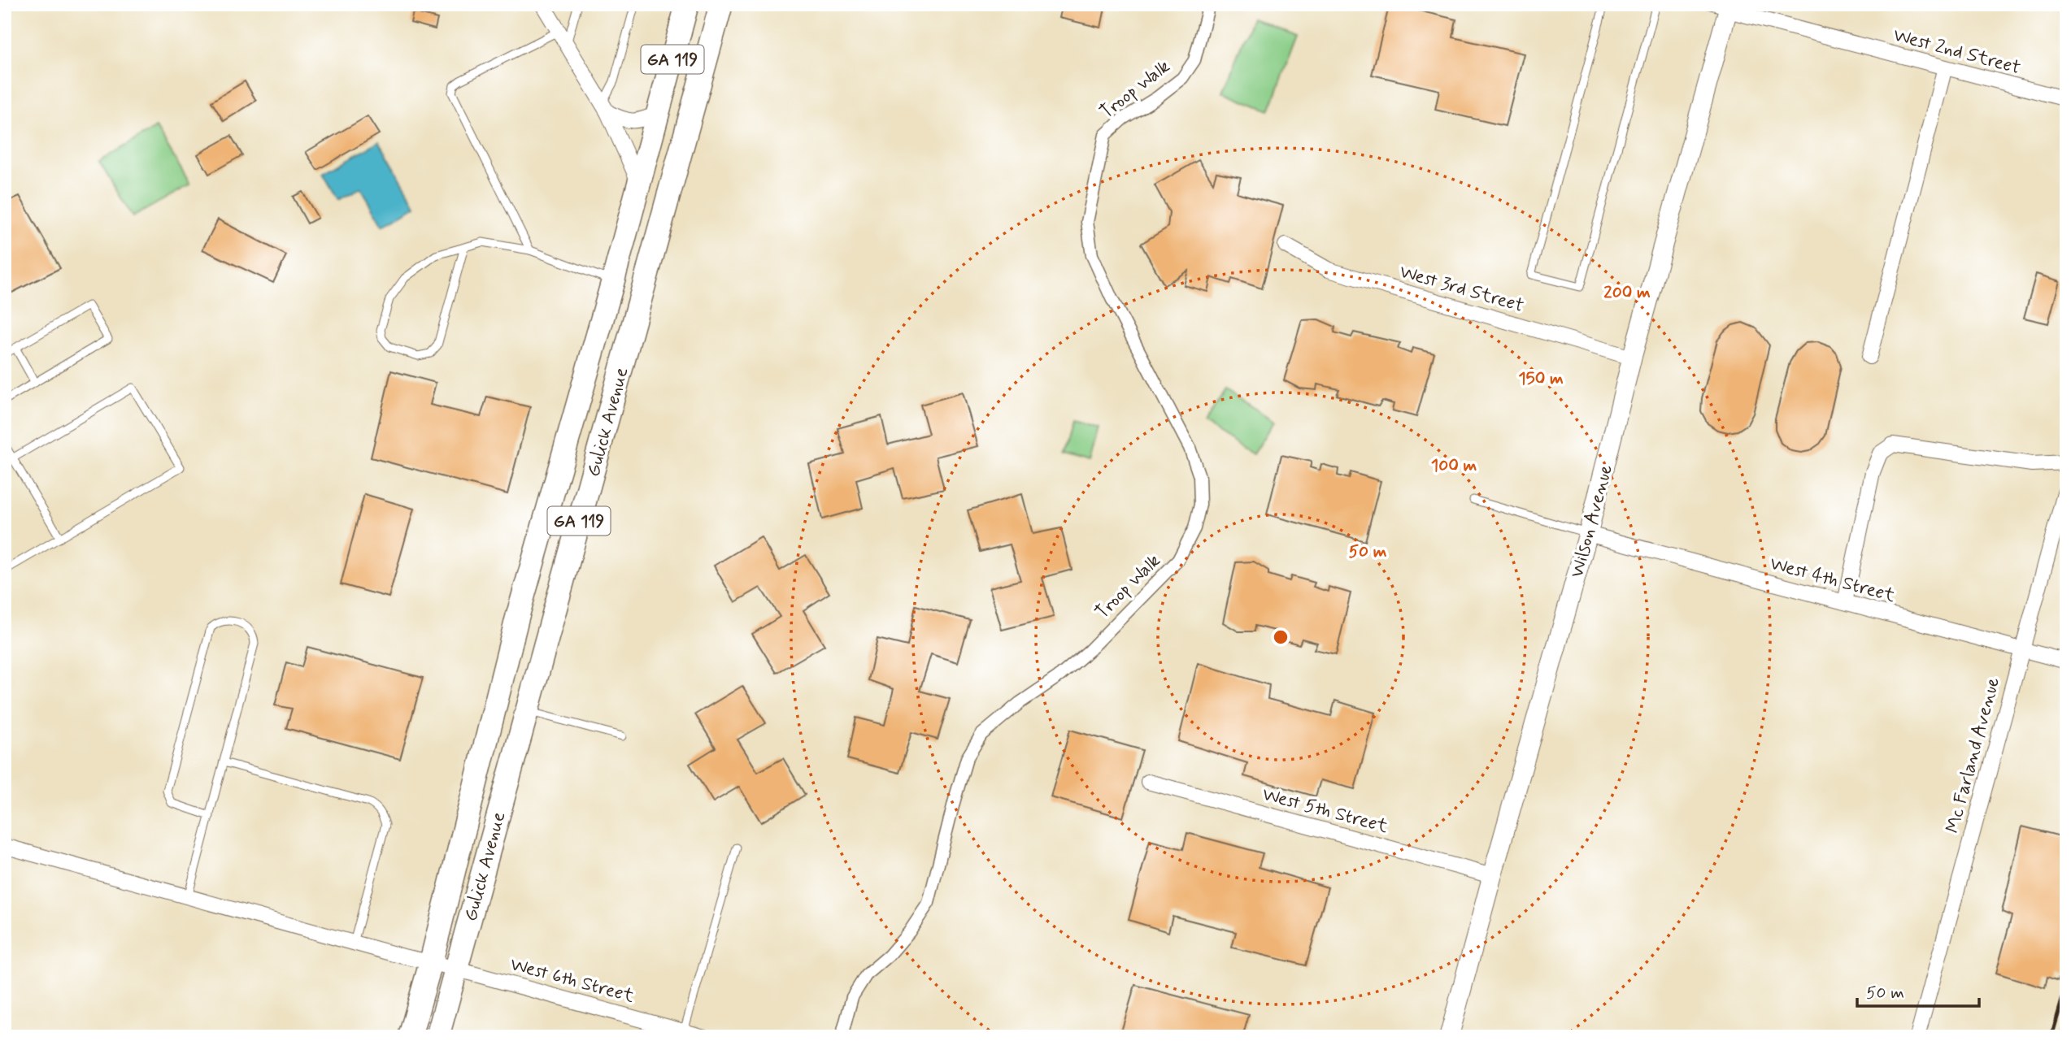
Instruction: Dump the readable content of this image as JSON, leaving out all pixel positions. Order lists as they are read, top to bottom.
{
  "streets": {
    "main road": ["GA 119", "Gulick Avenue"],
    "street": [
      "West 2nd Street",
      "Troop Walk",
      "West 3rd Street",
      "Wilson Avenue",
      "West 4th Street",
      "Mc Farland Avenue",
      "West 5th Street",
      "West 6th Street"
    ]
  },
  "crossings": [
    ["West 2nd Street", "Wilson Avenue"],
    ["West 3rd Street", "Wilson Avenue"],
    ["Gulick Avenue", "West 6th Street"],
    ["Wilson Avenue", "West 4th Street"],
    ["Wilson Avenue", "West 5th Street"],
    ["West 4th Street", "Mc Farland Avenue"]
  ],
  "scale_bar": "50 m",
  "rings": [
    "200 m",
    "150 m",
    "100 m",
    "50 m"
  ]
}
